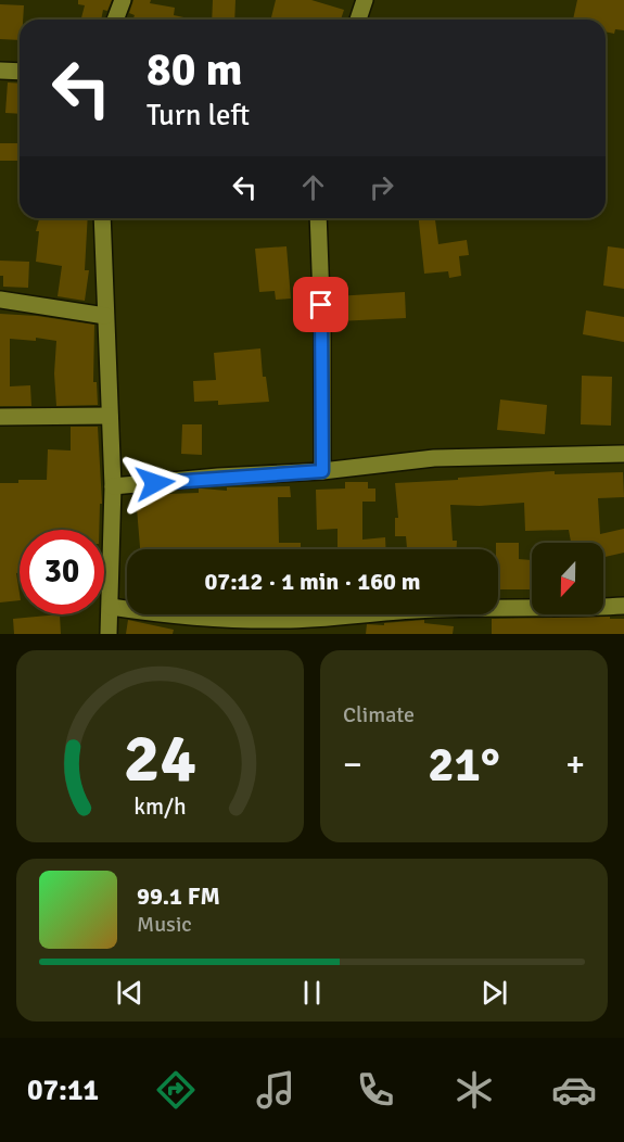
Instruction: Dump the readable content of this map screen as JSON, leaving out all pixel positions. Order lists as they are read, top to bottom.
{
  "north": "bottom",
  "page": {
    "turn": ["80 m", "Turn left"],
    "limit": "30",
    "trip": "07:12 · 1 min · 160 m",
    "tile": "Climate",
    "heat": ["−", "21°", "+"],
    "song": ["99.1 FM", "Music"],
    "tabs": "07:11",
    "gauge": ["24", "km/h"]
  }
}
